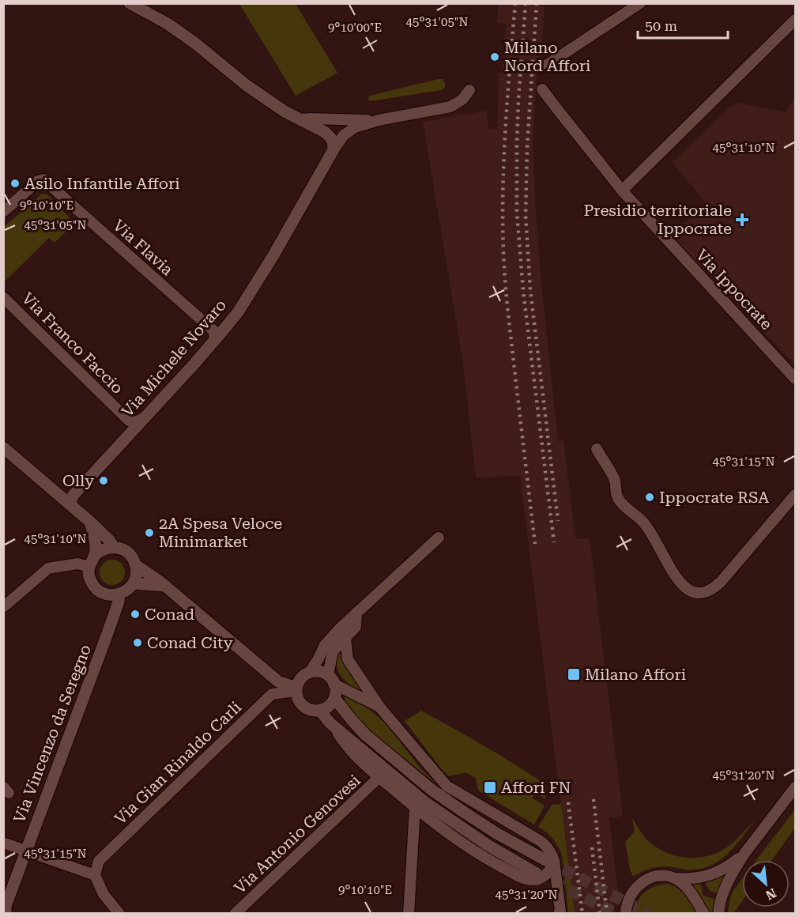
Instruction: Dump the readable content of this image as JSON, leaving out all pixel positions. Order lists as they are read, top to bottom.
{
  "streets": {
    "main road": ["Via Michele Novaro", "Via Vincenzo da Seregno"],
    "street": [
      "Via Flavia",
      "Via Ippocrate",
      "Via Franco Faccio",
      "Via Gian Rinaldo Carli",
      "Via Antonio Genovesi"
    ]
  },
  "crossings": [
    ["Via Flavia", "Via Michele Novaro"],
    ["Via Franco Faccio", "Via Michele Novaro"]
  ],
  "places": {
    "other": [
      "Milano Nord Affori",
      "Asilo Infantile Affori",
      "Olly",
      "Ippocrate RSA",
      "2A Spesa Veloce Minimarket",
      "Conad",
      "Conad City"
    ],
    "health": ["Presidio territoriale Ippocrate"],
    "transit": ["Milano Affori", "Affori FN"]
  },
  "scale_bar": "50 m",
  "north": "bottom right",
  "coordinates": [
    "45°31'05\"N",
    "9°10'00\"E",
    "45°31'10\"N",
    "9°10'10\"E",
    "45°31'15\"N",
    "45°31'20\"N"
  ]
}
